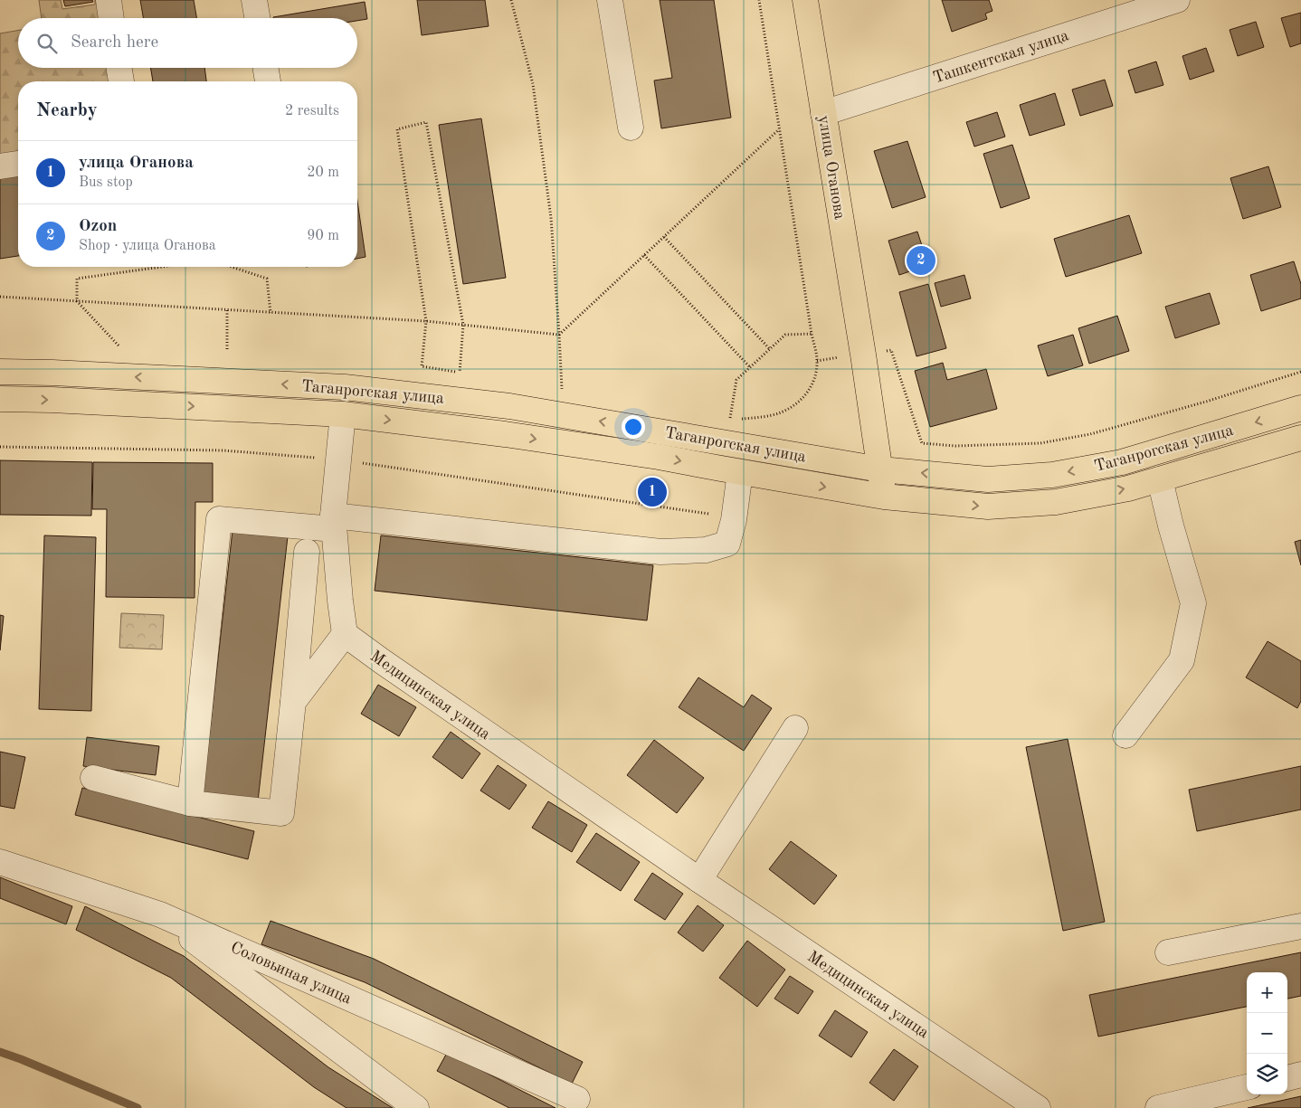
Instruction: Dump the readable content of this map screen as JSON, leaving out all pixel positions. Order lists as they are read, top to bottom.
{
  "streets": {
    "main road": ["улица Оганова", "Таганрогская улица"],
    "street": ["Ташкентская улица", "Медицинская улица", "Соловьиная улица"]
  },
  "crossings": [
    ["Ташкентская улица", "улица Оганова"],
    ["улица Оганова", "Таганрогская улица"]
  ],
  "page": {
    "search": "Search here",
    "heading": ["Nearby", "2 results"],
    "list": [
      {
        "mark": "1",
        "name": "улица Оганова",
        "note": "Bus stop",
        "value": "20 m"
      },
      {
        "mark": "2",
        "name": "Ozon",
        "note": "Shop · улица Оганова",
        "value": "90 m"
      }
    ],
    "pins": ["2", "1"],
    "map_buttons": ["+", "−"]
  }
}
